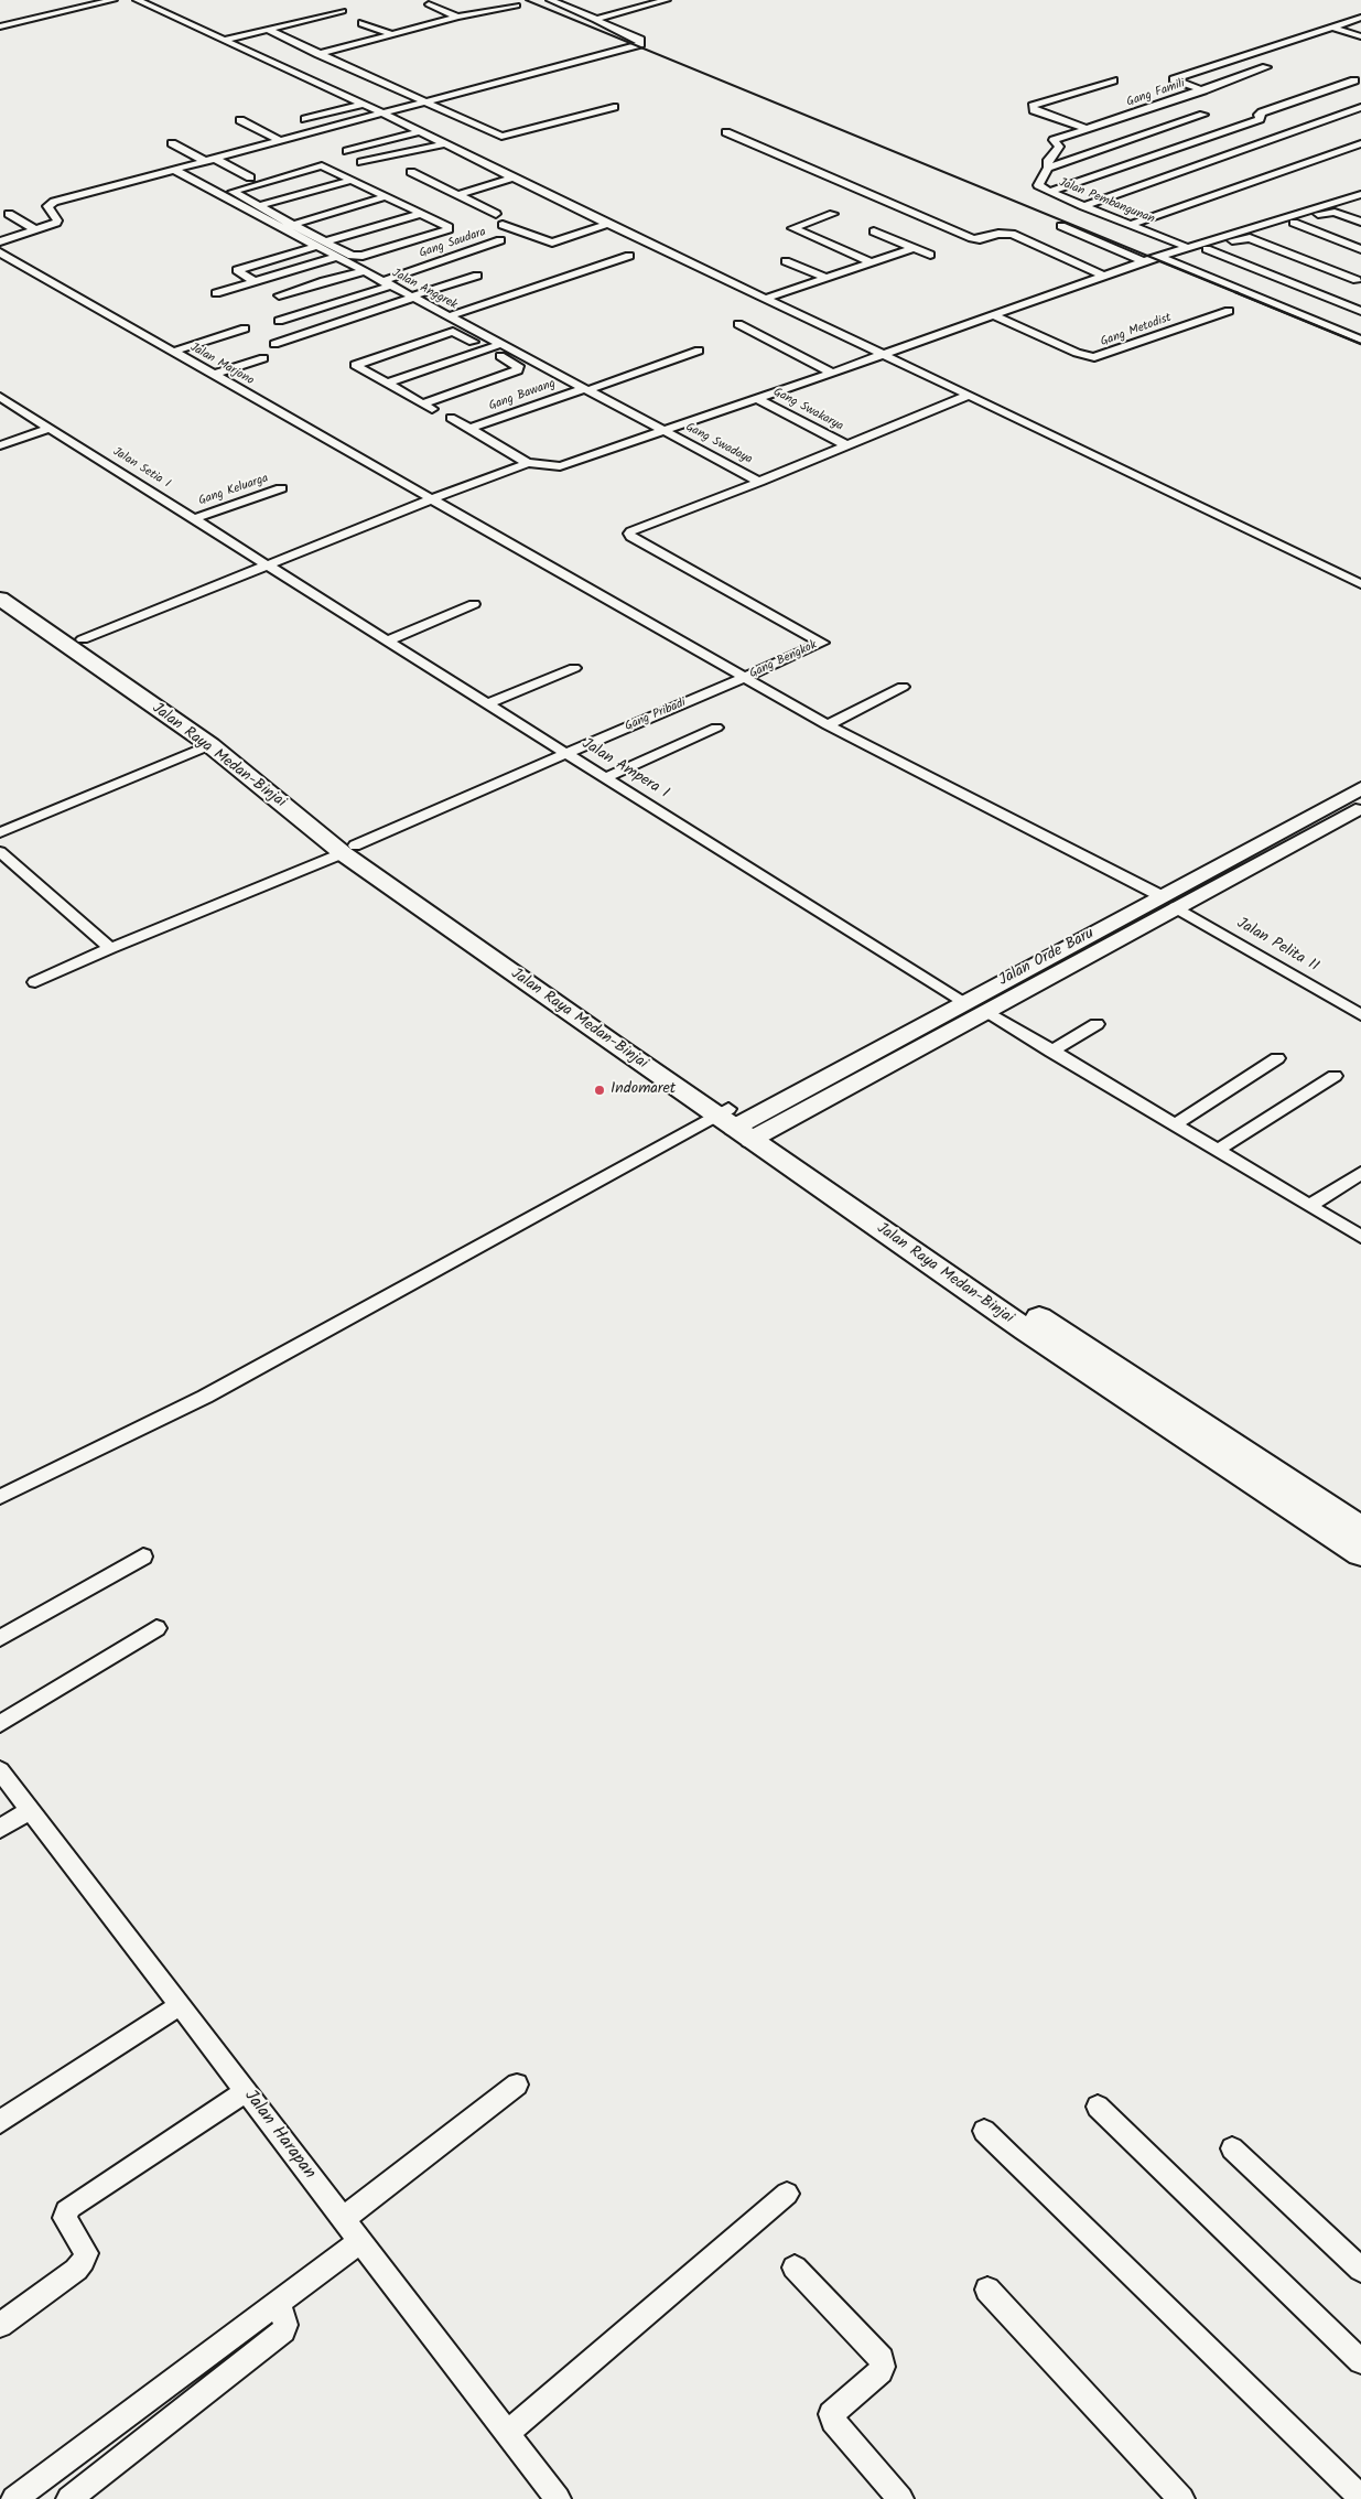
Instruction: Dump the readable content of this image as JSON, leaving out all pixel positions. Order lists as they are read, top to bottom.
{
  "streets": {
    "highway": ["Jalan Raya Medan-Binjai"],
    "main road": ["Jalan Orde Baru"],
    "street": [
      "Gang Famili",
      "Jalan Pembangunan",
      "Gang Saudara",
      "Jalan Anggrek",
      "Gang Metodist",
      "Jalan Marjono",
      "Gang Bawang",
      "Gang Swakarya",
      "Gang Swadaya",
      "Jalan Setia I",
      "Gang Keluarga",
      "Gang Bengkok",
      "Gang Pribadi",
      "Jalan Ampera I",
      "Jalan Pelita II",
      "Jalan Harapan"
    ]
  },
  "crossings": [
    ["Gang Famili", "Jalan Pembangunan"],
    ["Gang Saudara", "Jalan Anggrek"],
    ["Jalan Anggrek", "Gang Bawang"],
    ["Jalan Anggrek", "Gang Swadaya"],
    ["Jalan Marjono", "Gang Bengkok"],
    ["Jalan Marjono", "Gang Pribadi"],
    ["Jalan Marjono", "Jalan Pelita II"],
    ["Gang Swadaya", "Gang Bengkok"],
    ["Jalan Setia I", "Gang Keluarga"],
    ["Jalan Setia I", "Jalan Ampera I"],
    ["Gang Bengkok", "Gang Pribadi"],
    ["Gang Pribadi", "Jalan Raya Medan-Binjai"],
    ["Gang Pribadi", "Jalan Ampera I"],
    ["Jalan Raya Medan-Binjai", "Jalan Orde Baru"],
    ["Jalan Ampera I", "Jalan Orde Baru"],
    ["Jalan Pelita II", "Jalan Orde Baru"]
  ],
  "places": ["Indomaret"]
}
